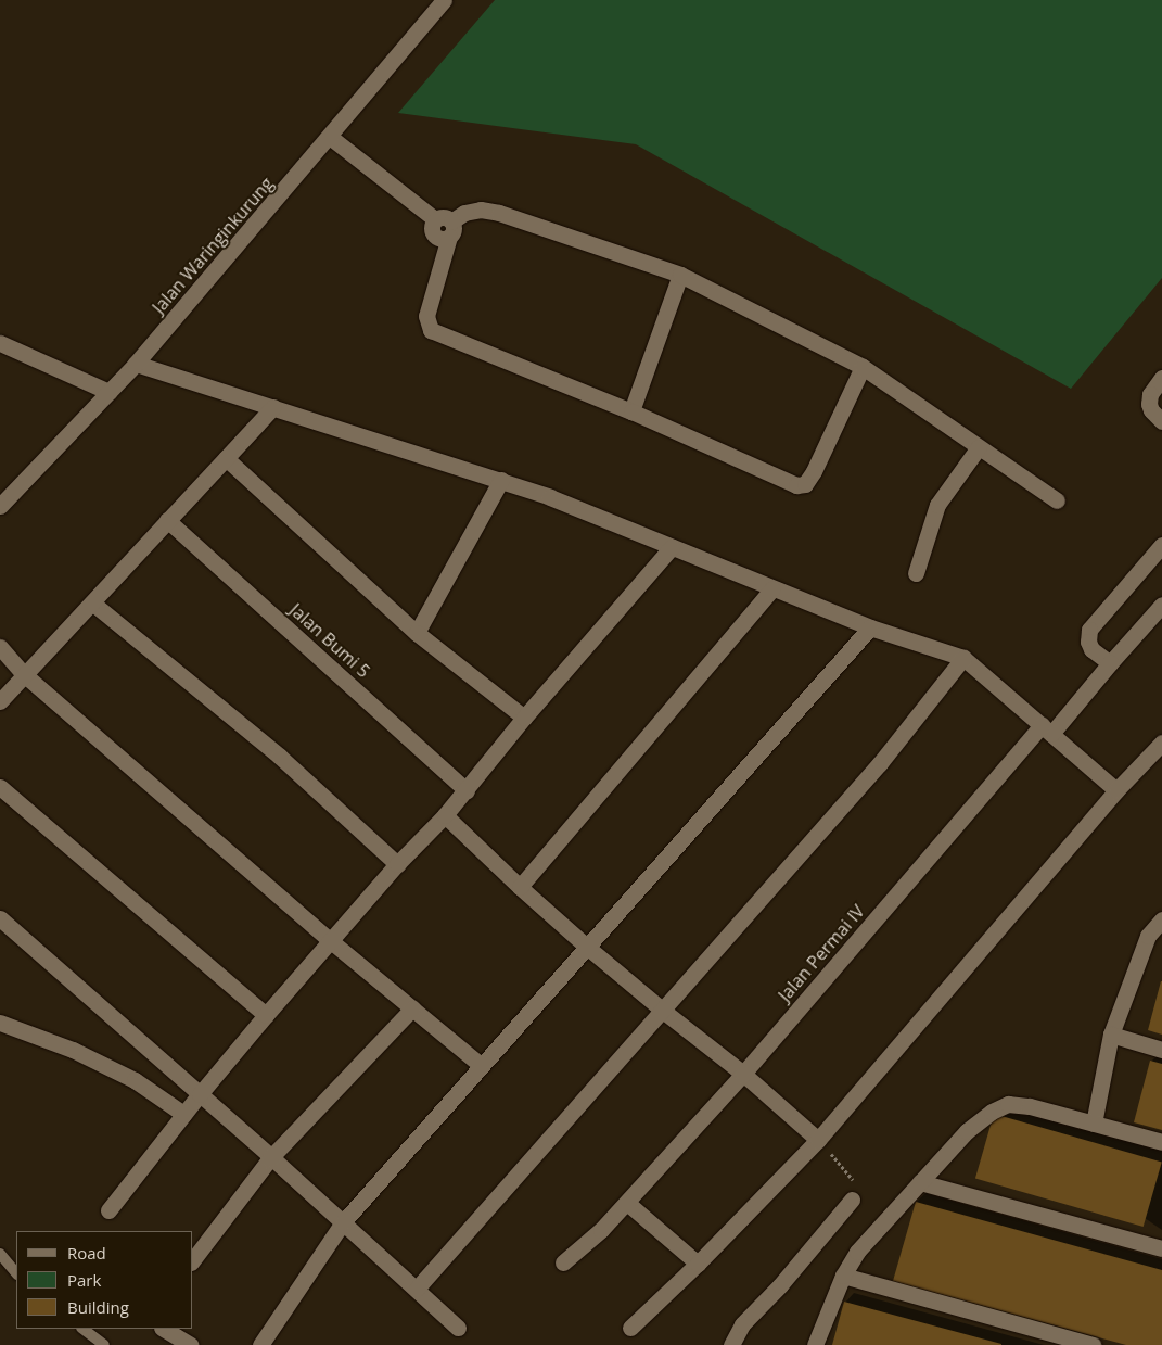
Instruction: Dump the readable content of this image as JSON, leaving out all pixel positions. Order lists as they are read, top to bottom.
{
  "streets": {
    "street": ["Jalan Waringinkurung", "Jalan Bumi 5", "Jalan Permai IV"]
  },
  "legend": ["Road", "Park", "Building"]
}
